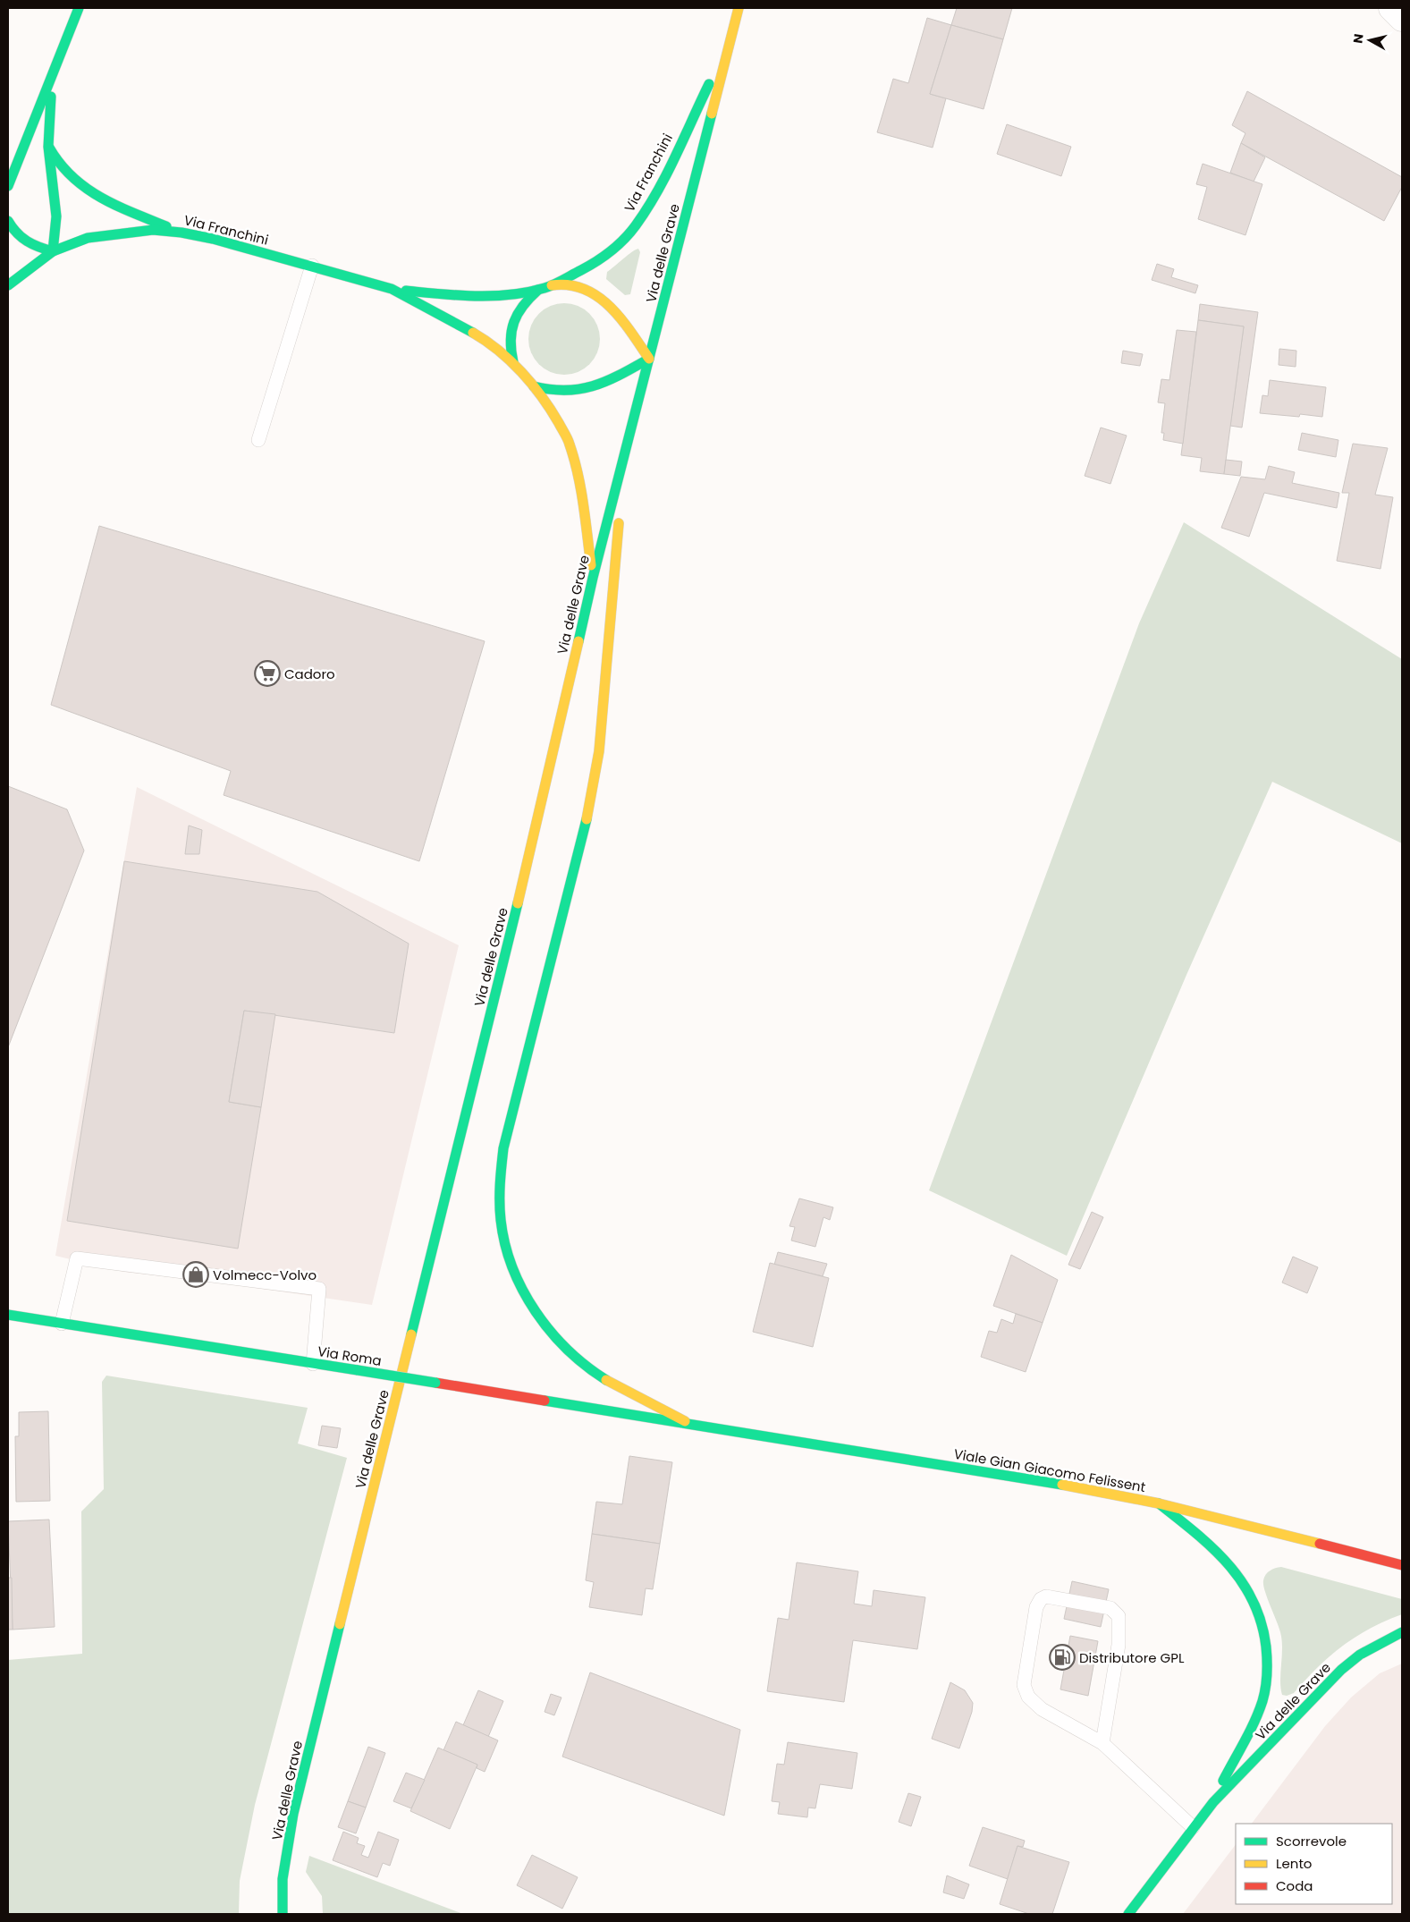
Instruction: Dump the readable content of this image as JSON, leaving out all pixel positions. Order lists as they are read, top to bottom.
{
  "streets": {
    "main road": [
      "Via Franchini",
      "Via delle Grave",
      "Via Roma",
      "Viale Gian Giacomo Felissent"
    ]
  },
  "crossings": [
    ["Via Franchini", "Via delle Grave"],
    ["Via delle Grave", "Viale Gian Giacomo Felissent"],
    ["Via Roma", "Viale Gian Giacomo Felissent"]
  ],
  "places": {
    "supermarket": ["Cadoro"],
    "shop": ["Volmecc-Volvo"],
    "fuel station": ["Distributore GPL"]
  },
  "legend": ["Scorrevole", "Lento", "Coda"],
  "north": "left"
}
